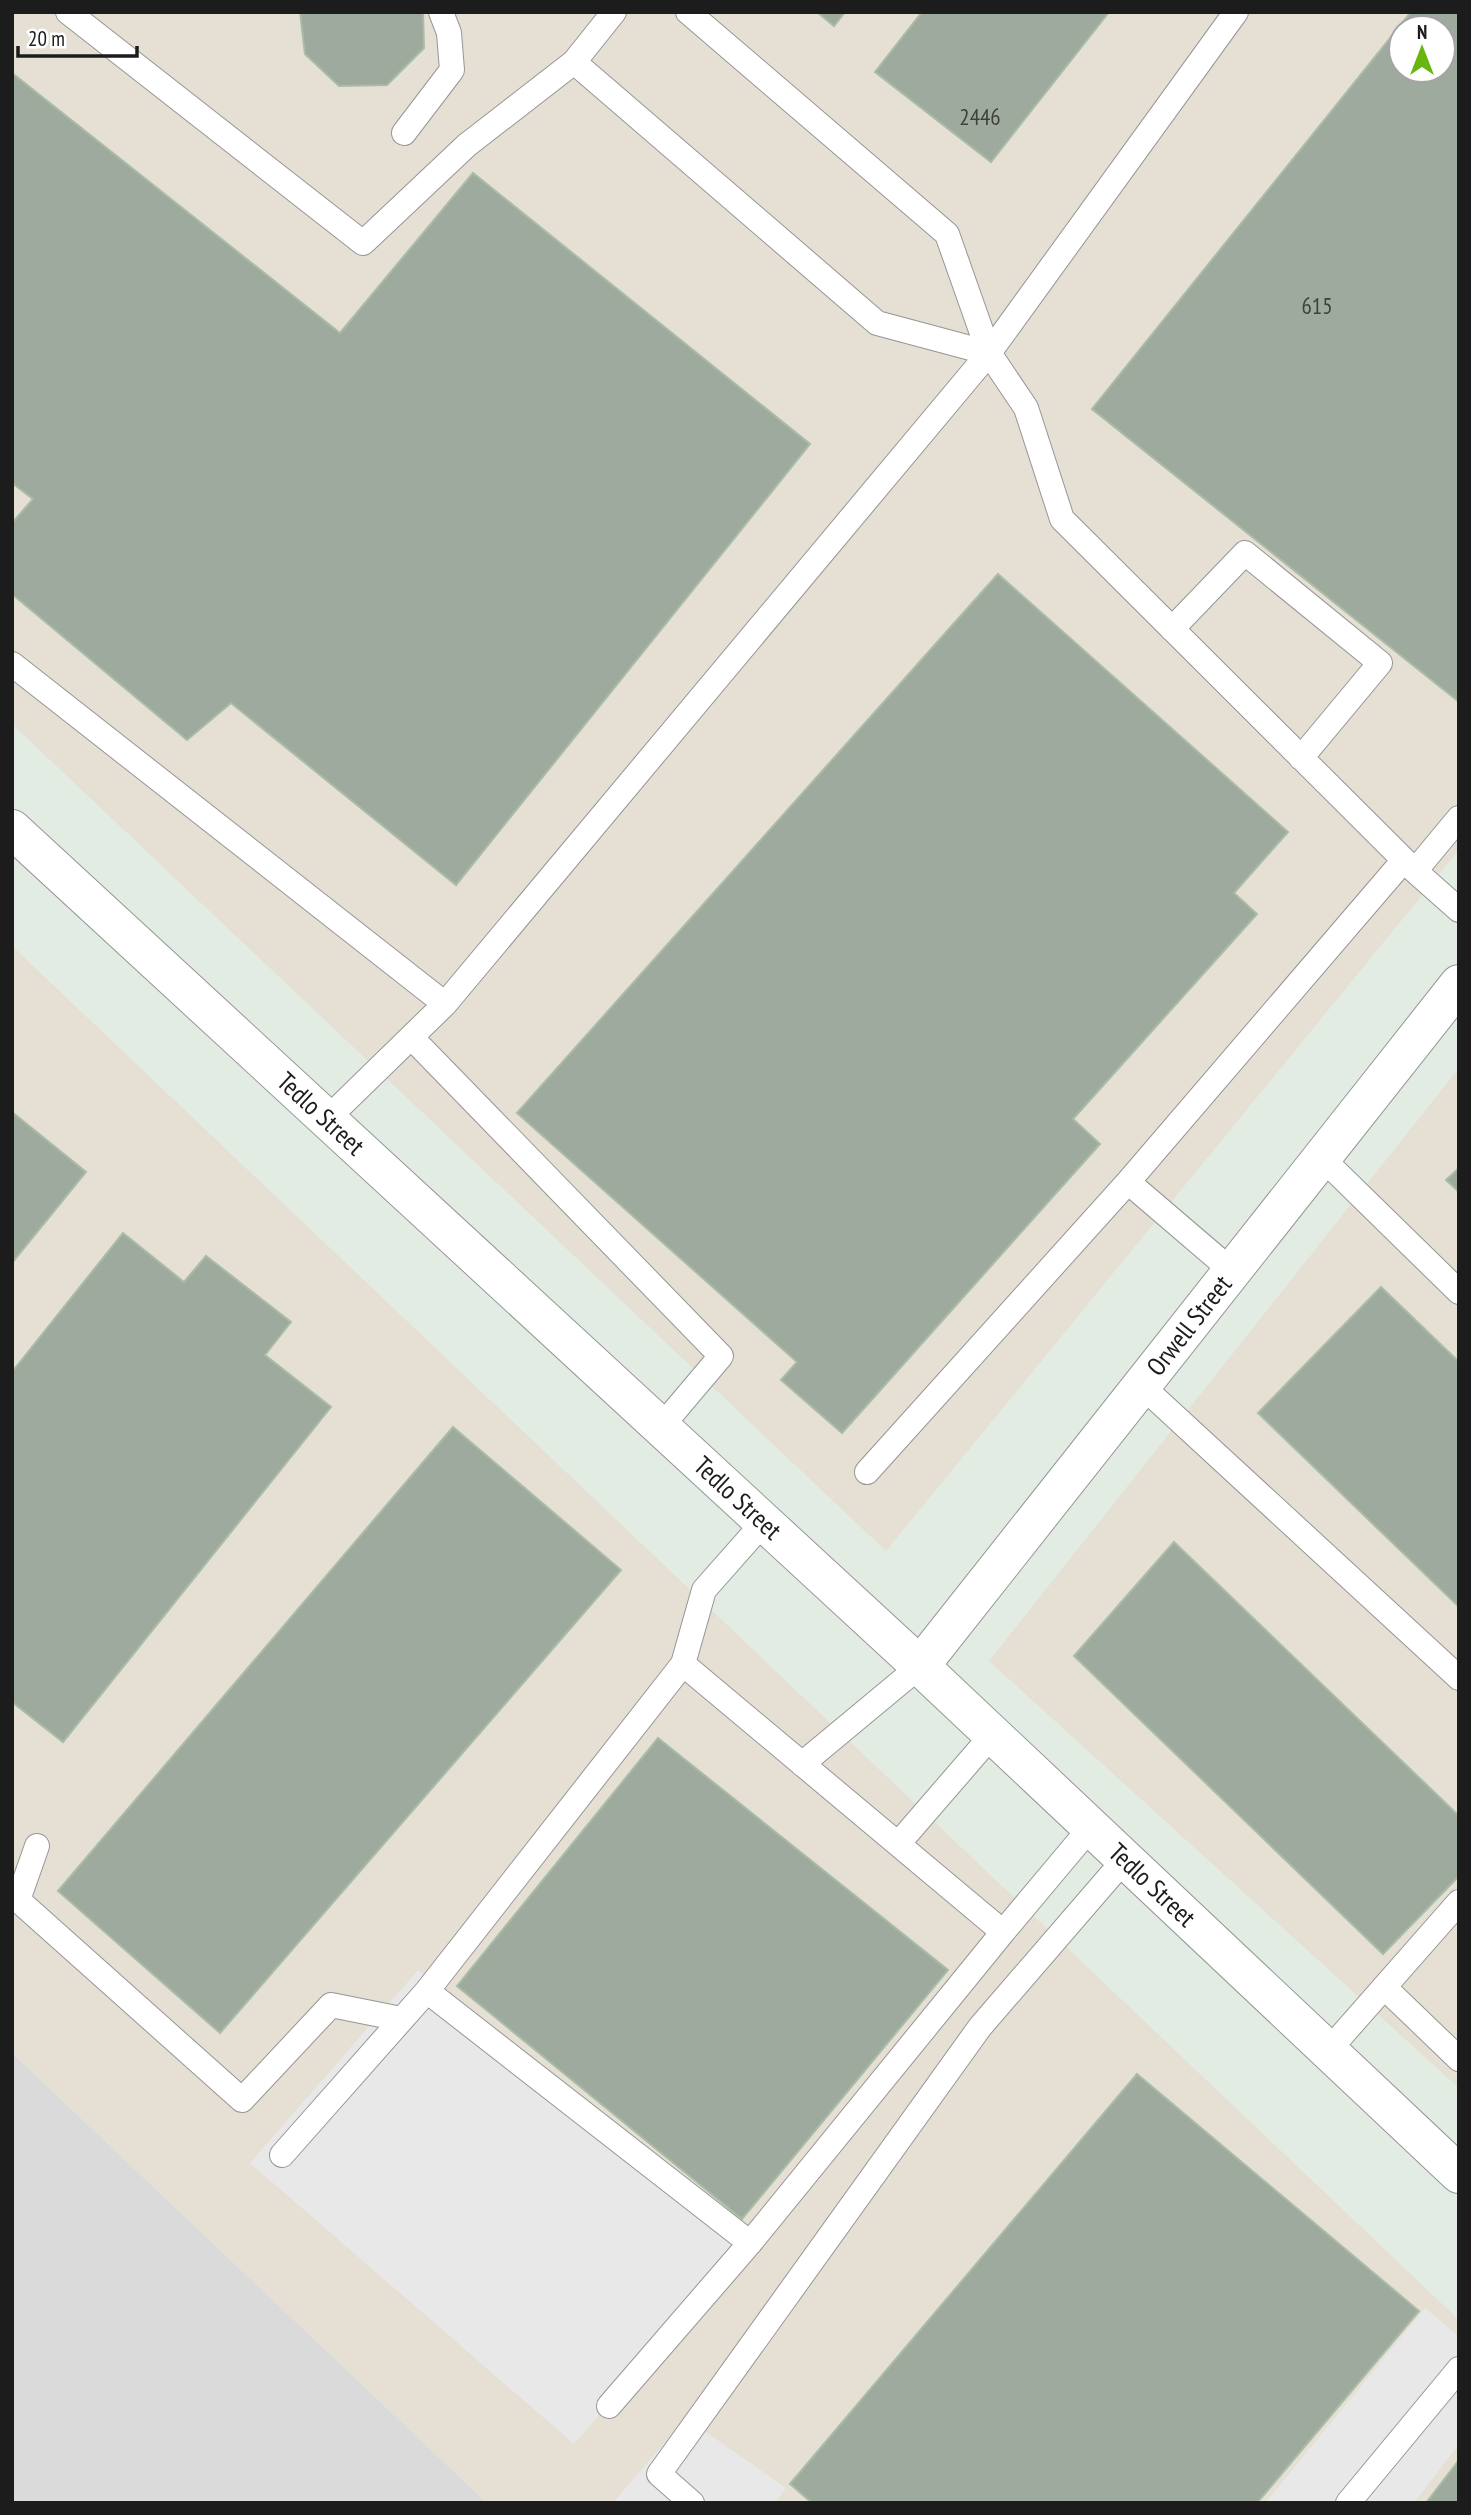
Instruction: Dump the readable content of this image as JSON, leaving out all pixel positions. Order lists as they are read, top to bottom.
{
  "streets": {
    "street": ["Tedlo Street", "Orwell Street"]
  },
  "crossings": [
    ["Tedlo Street", "Orwell Street"]
  ],
  "house_numbers": ["2446", "615"],
  "scale_bar": "20 m",
  "north": "top"
}
